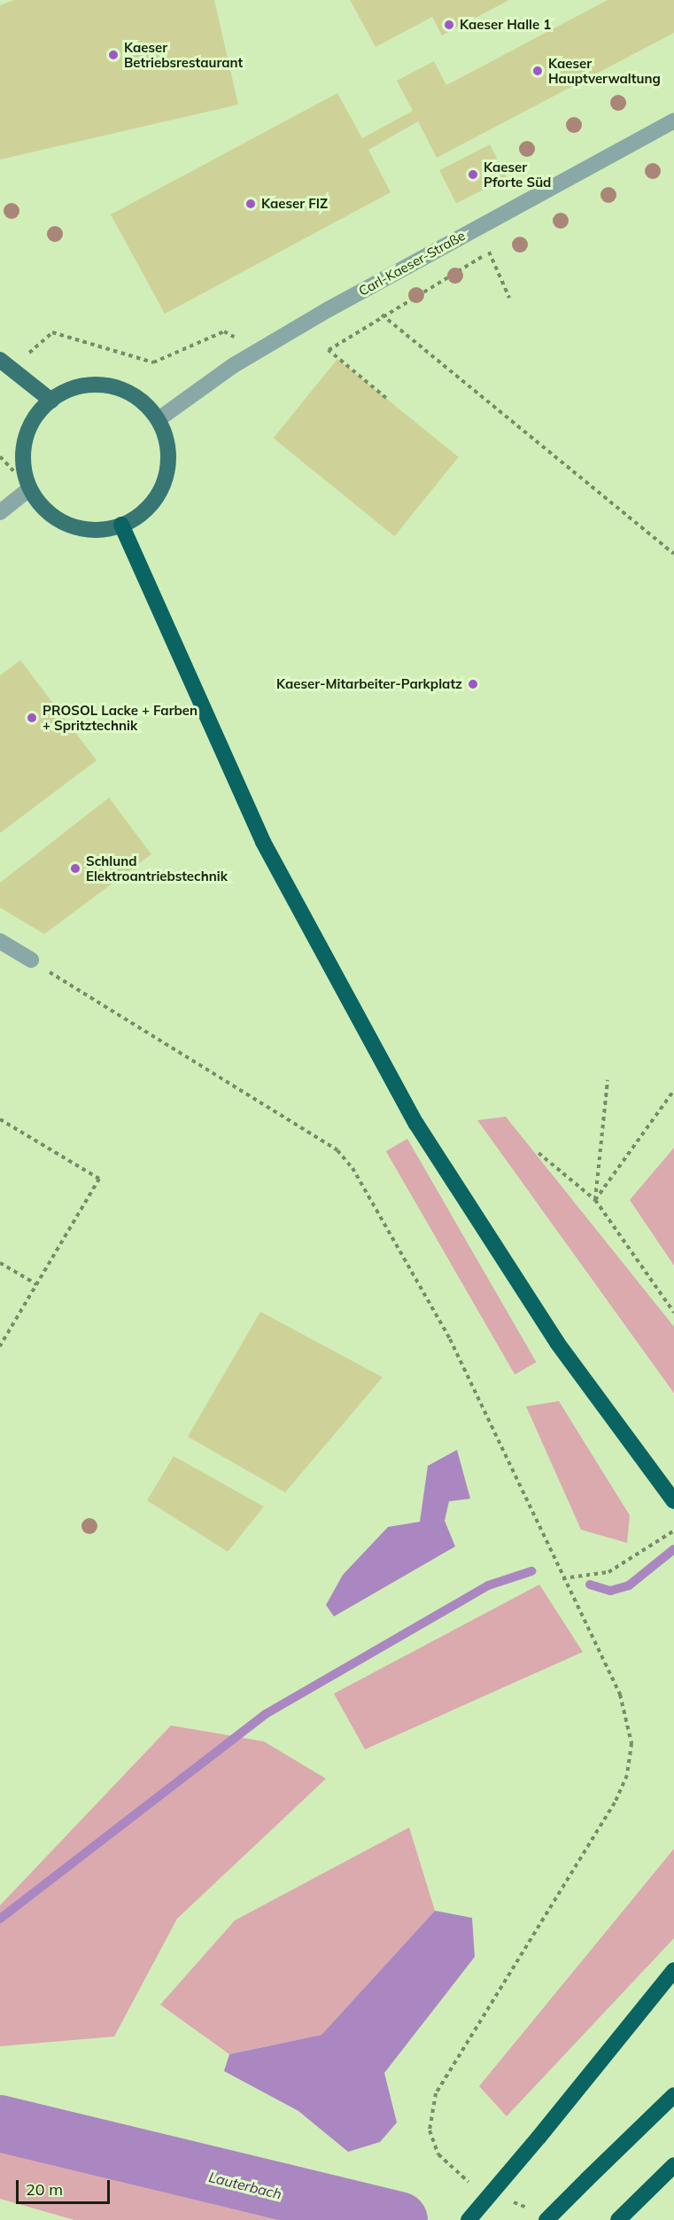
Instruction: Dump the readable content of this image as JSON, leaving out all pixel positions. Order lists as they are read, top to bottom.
{
  "streets": {
    "street": ["Carl-Kaeser-Straße"]
  },
  "water": ["Lauterbach"],
  "places": [
    "Kaeser Halle 1",
    "Kaeser Betriebsrestaurant",
    "Kaeser Hauptverwaltung",
    "Kaeser Pforte Süd",
    "Kaeser FIZ",
    "Kaeser-Mitarbeiter-Parkplatz",
    "PROSOL Lacke + Farben + Spritztechnik",
    "Schlund Elektroantriebstechnik"
  ],
  "scale_bar": "20 m"
}
